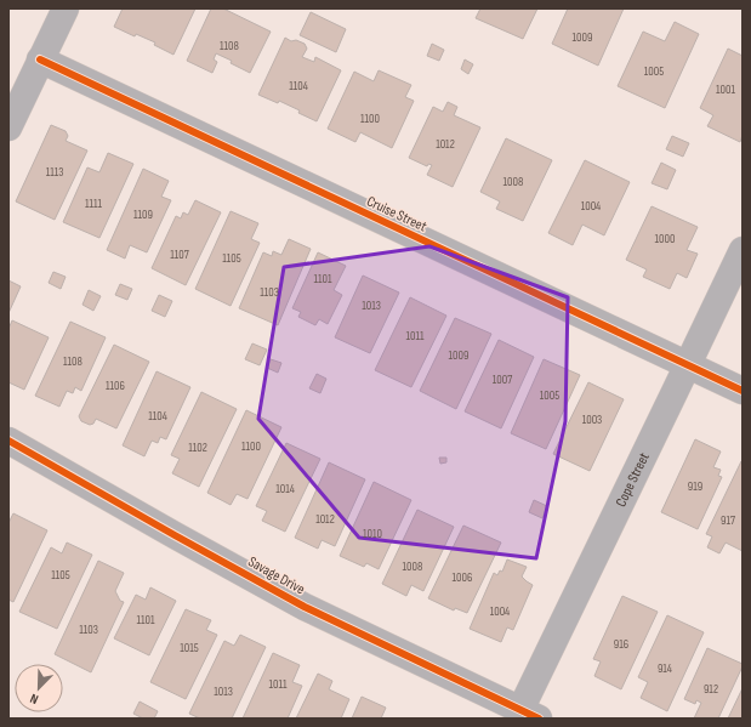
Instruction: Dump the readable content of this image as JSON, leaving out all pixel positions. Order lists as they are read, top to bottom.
{
  "streets": {
    "street": ["Cruise Street", "Cope Street", "Savage Drive"]
  },
  "crossings": [
    ["Cruise Street", "Cope Street"],
    ["Cope Street", "Savage Drive"]
  ],
  "house_numbers": [
    "1009",
    "1108",
    "1005",
    "1104",
    "1001",
    "1100",
    "1012",
    "1113",
    "1008",
    "1111",
    "1004",
    "1109",
    "1000",
    "1107",
    "1105",
    "1101",
    "1103",
    "1013",
    "1011",
    "1009",
    "1108",
    "1007",
    "1106",
    "1005",
    "1104",
    "1003",
    "1100",
    "1102",
    "919",
    "1014",
    "1012",
    "917",
    "1010",
    "1008",
    "1105",
    "1006",
    "1004",
    "1101",
    "1103",
    "916",
    "1015",
    "914",
    "1011",
    "912",
    "1013"
  ],
  "north": "bottom left"
}
